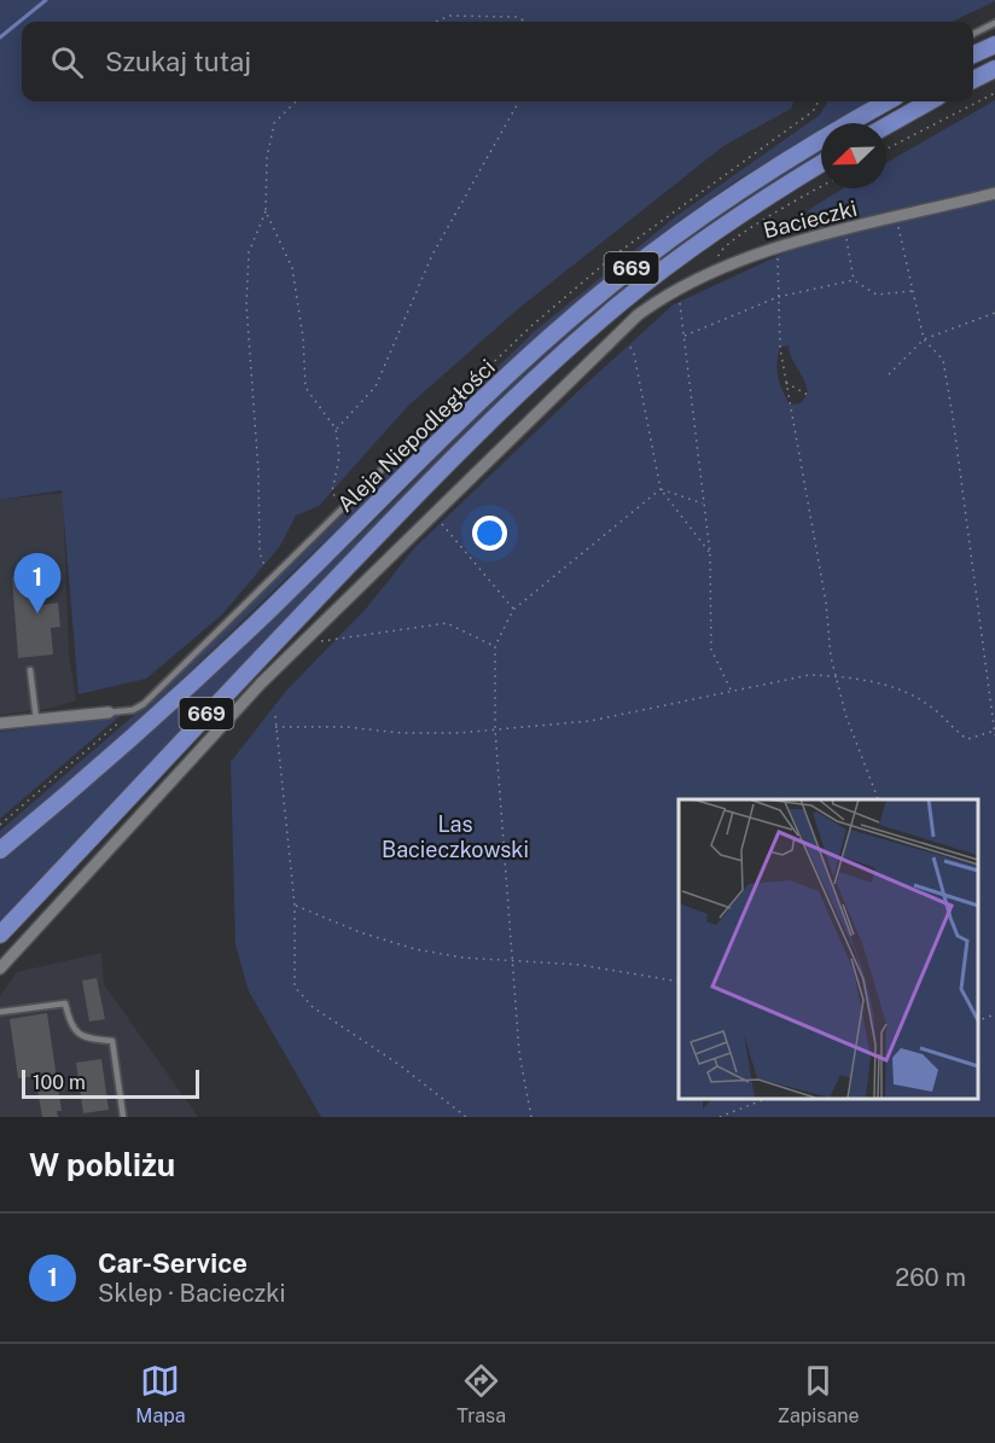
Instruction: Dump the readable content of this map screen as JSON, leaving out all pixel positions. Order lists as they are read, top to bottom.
{
  "streets": {
    "main road": ["669", "Aleja Niepodległości"],
    "street": ["Bacieczki"]
  },
  "parks": ["Las Bacieczkowski"],
  "scale_bar": "100 m",
  "north": "bottom left",
  "page": {
    "search": "Szukaj tutaj",
    "pins": "1",
    "scale": "100 m",
    "heading": "W pobliżu",
    "list": [
      {
        "mark": "1",
        "name": "Car-Service",
        "note": "Sklep · Bacieczki",
        "value": "260 m"
      }
    ],
    "nav": ["Mapa", "Trasa", "Zapisane"]
  }
}
